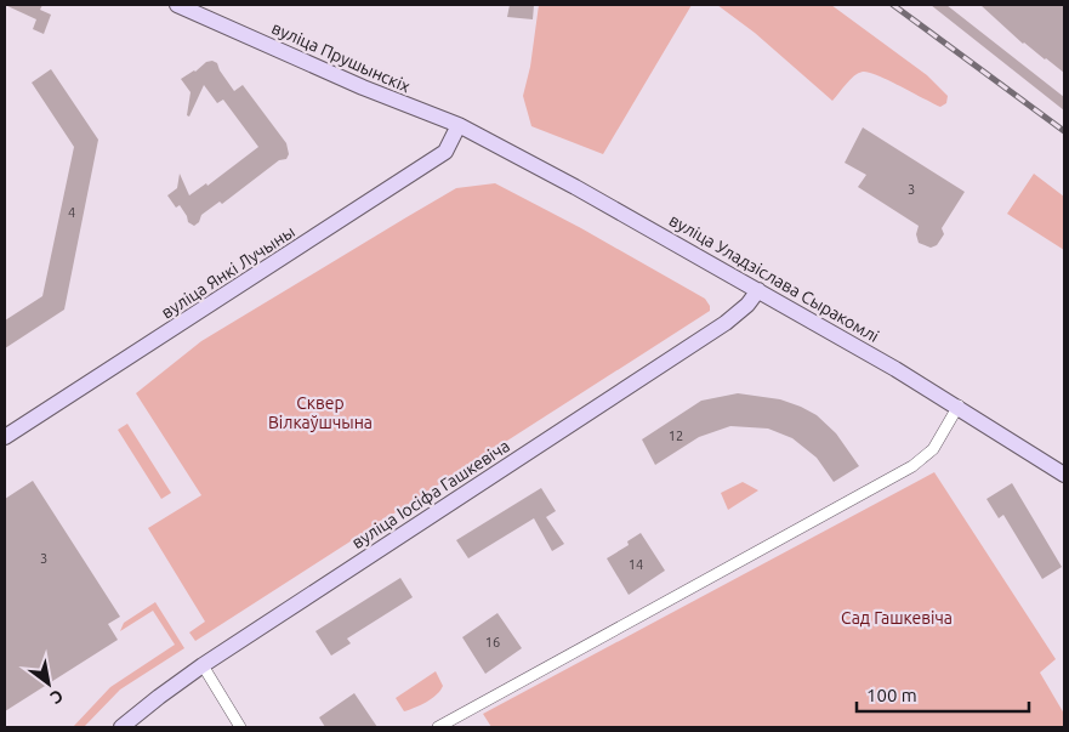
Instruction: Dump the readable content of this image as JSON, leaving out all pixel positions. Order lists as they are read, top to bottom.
{
  "streets": {
    "street": [
      "вуліца Прушынскіх",
      "вуліца Янкі Лучыны",
      "вуліца Уладзіслава Сыракомлі",
      "вуліца Іосіфа Гашкевіча"
    ]
  },
  "crossings": [
    ["вуліца Прушынскіх", "вуліца Янкі Лучыны"],
    ["вуліца Прушынскіх", "вуліца Уладзіслава Сыракомлі"],
    ["вуліца Янкі Лучыны", "вуліца Уладзіслава Сыракомлі"],
    ["вуліца Уладзіслава Сыракомлі", "вуліца Іосіфа Гашкевіча"]
  ],
  "parks": ["Сквер Вілкаўшчына", "Сад Гашкевіча"],
  "house_numbers": [
    "3",
    "4",
    "12",
    "3",
    "14",
    "16"
  ],
  "scale_bar": "100 m",
  "north": "bottom right"
}
